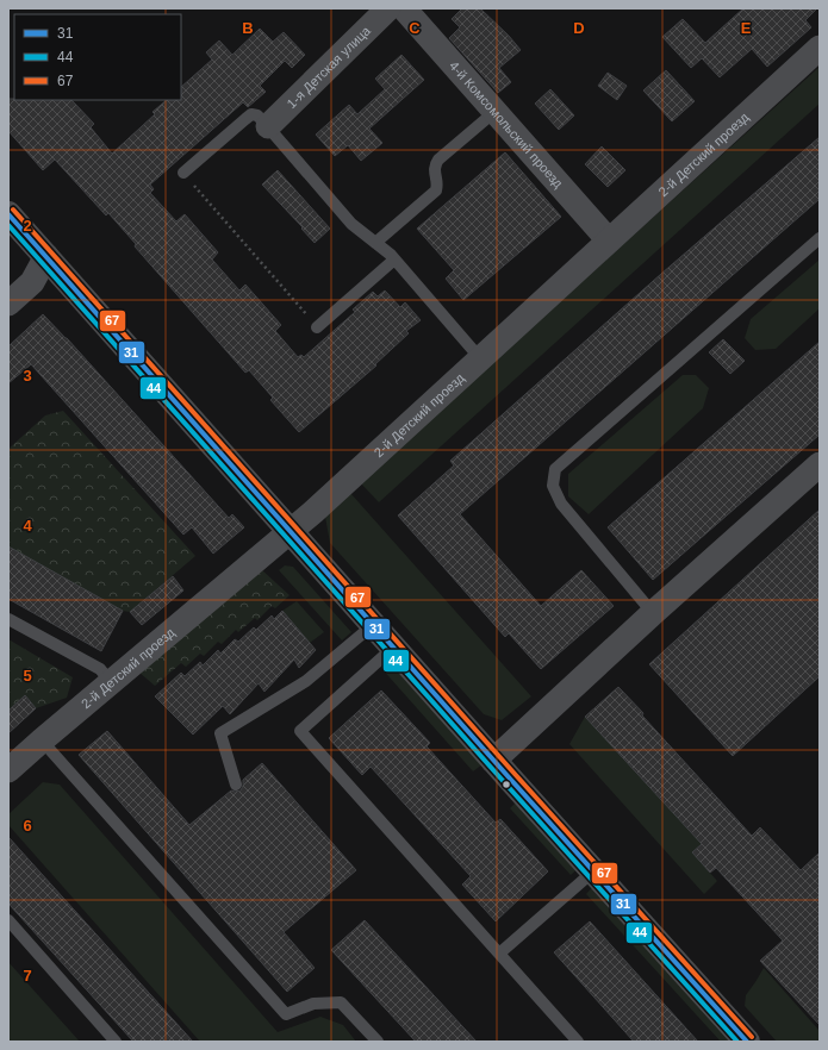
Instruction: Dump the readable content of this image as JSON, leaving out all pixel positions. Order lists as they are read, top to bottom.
{
  "streets": {
    "street": ["1-я Детская улица", "4-й Комсомольский проезд", "2-й Детский проезд"]
  },
  "crossings": [
    ["4-й Комсомольский проезд", "2-й Детский проезд"]
  ],
  "lines": ["transit line 67", "transit line 31", "transit line 44"],
  "legend": ["31", "44", "67"],
  "grid": {
    "columns": [
      "B",
      "C",
      "D",
      "E"
    ],
    "rows": [
      "2",
      "3",
      "4",
      "5",
      "6",
      "7"
    ]
  }
}
